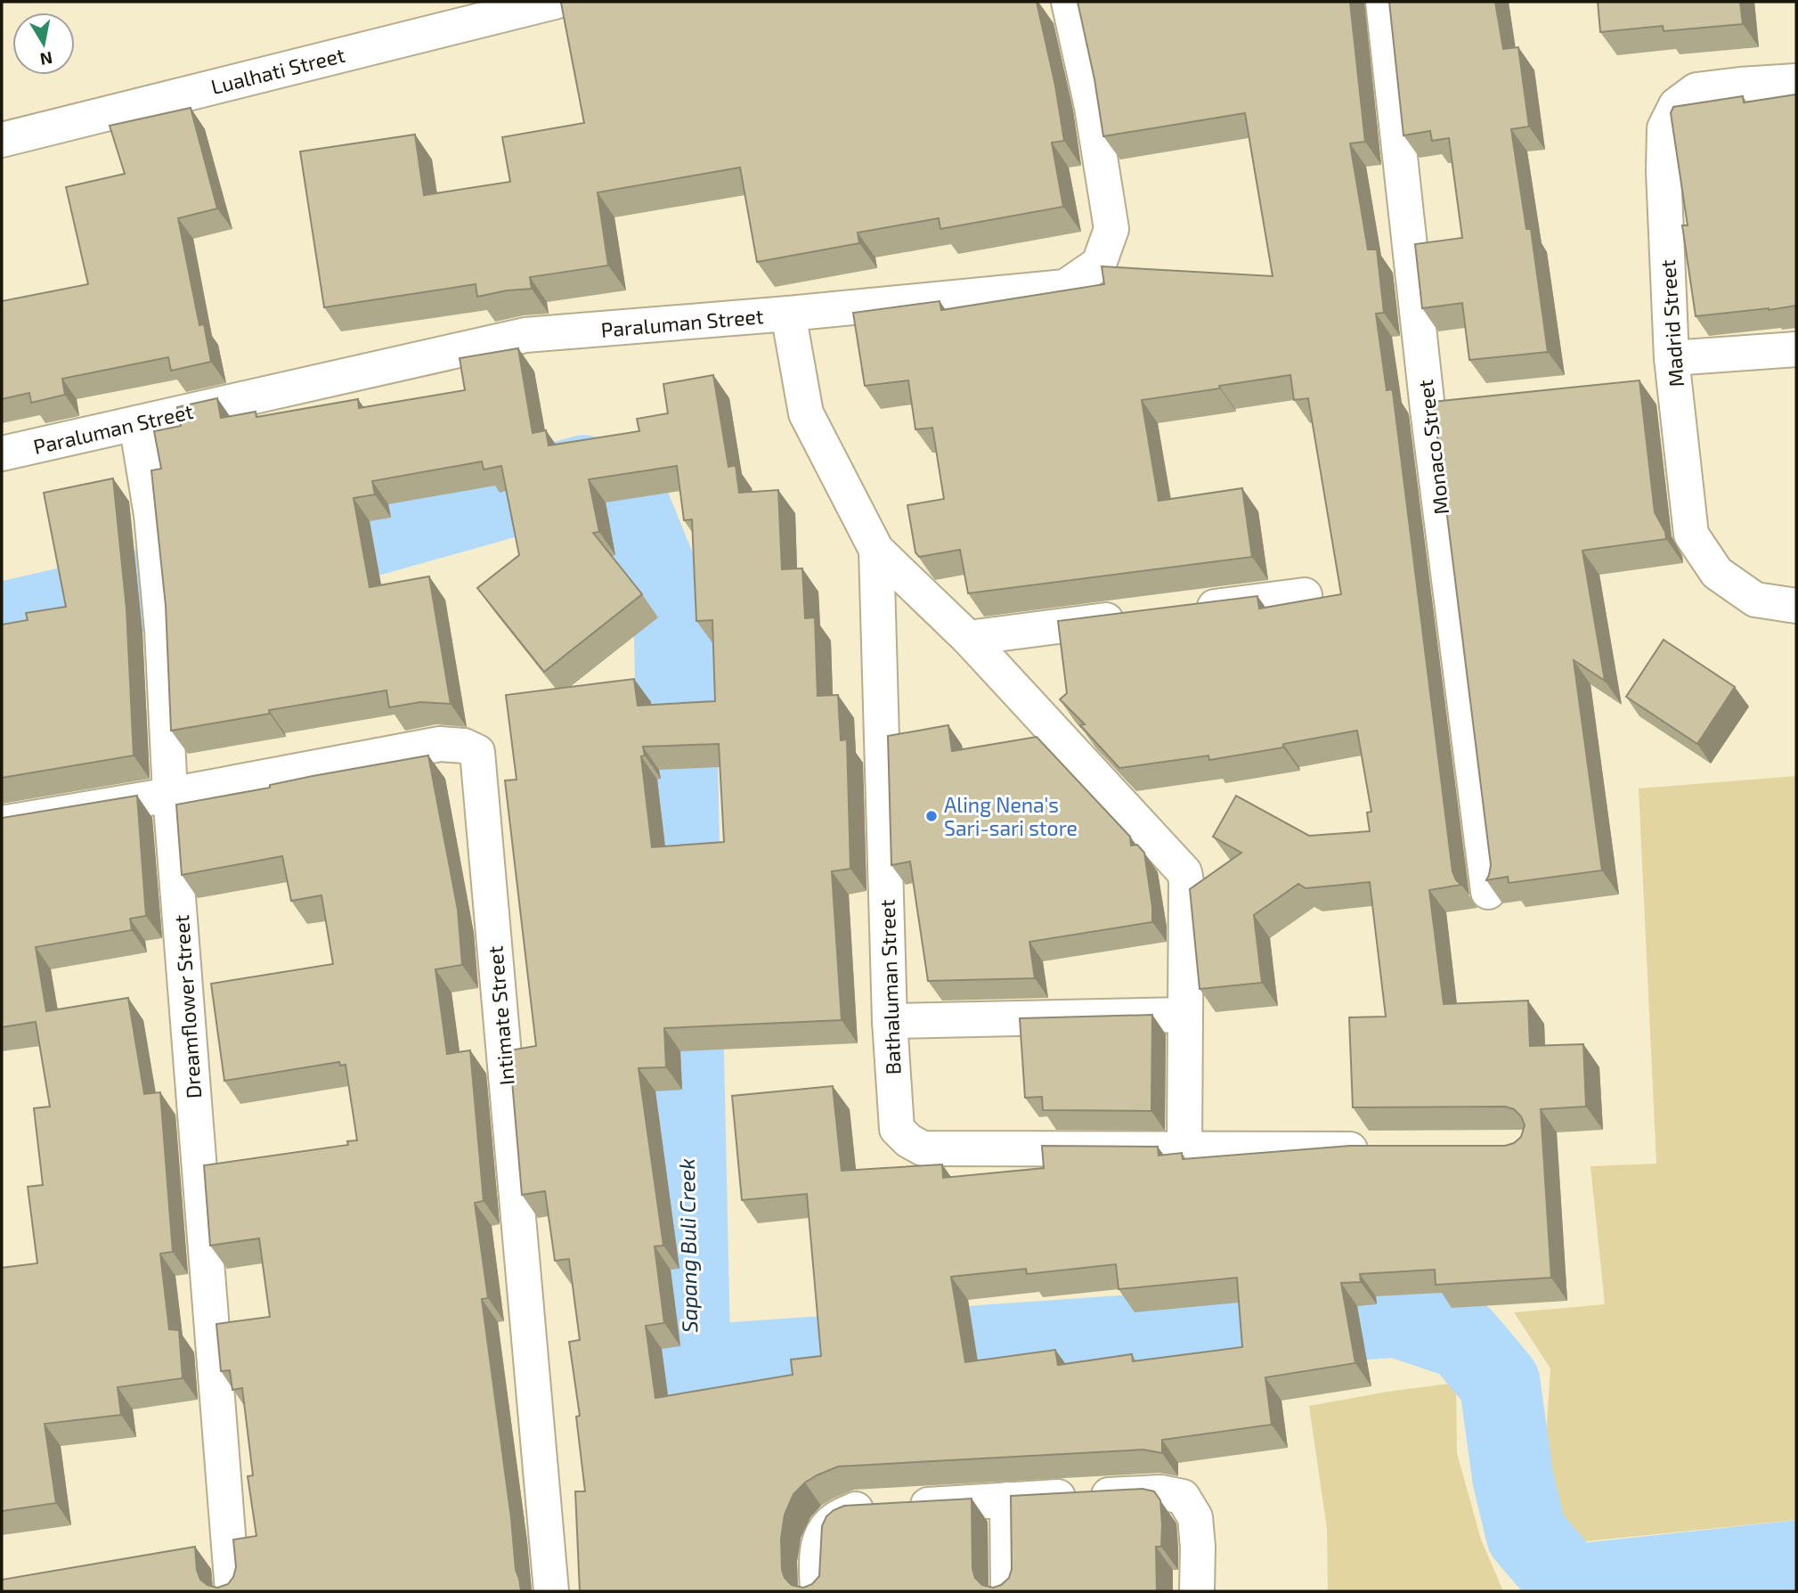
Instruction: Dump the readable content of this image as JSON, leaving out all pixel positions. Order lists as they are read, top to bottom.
{
  "streets": {
    "street": [
      "Lualhati Street",
      "Paraluman Street",
      "Madrid Street",
      "Monaco Street",
      "Bathaluman Street",
      "Dreamflower Street",
      "Intimate Street"
    ]
  },
  "crossings": [
    ["Paraluman Street", "Bathaluman Street"],
    ["Paraluman Street", "Dreamflower Street"],
    ["Dreamflower Street", "Intimate Street"]
  ],
  "water": ["Sapang Buli Creek"],
  "places": ["Aling Nena's Sari-sari store"],
  "north": "bottom"
}
